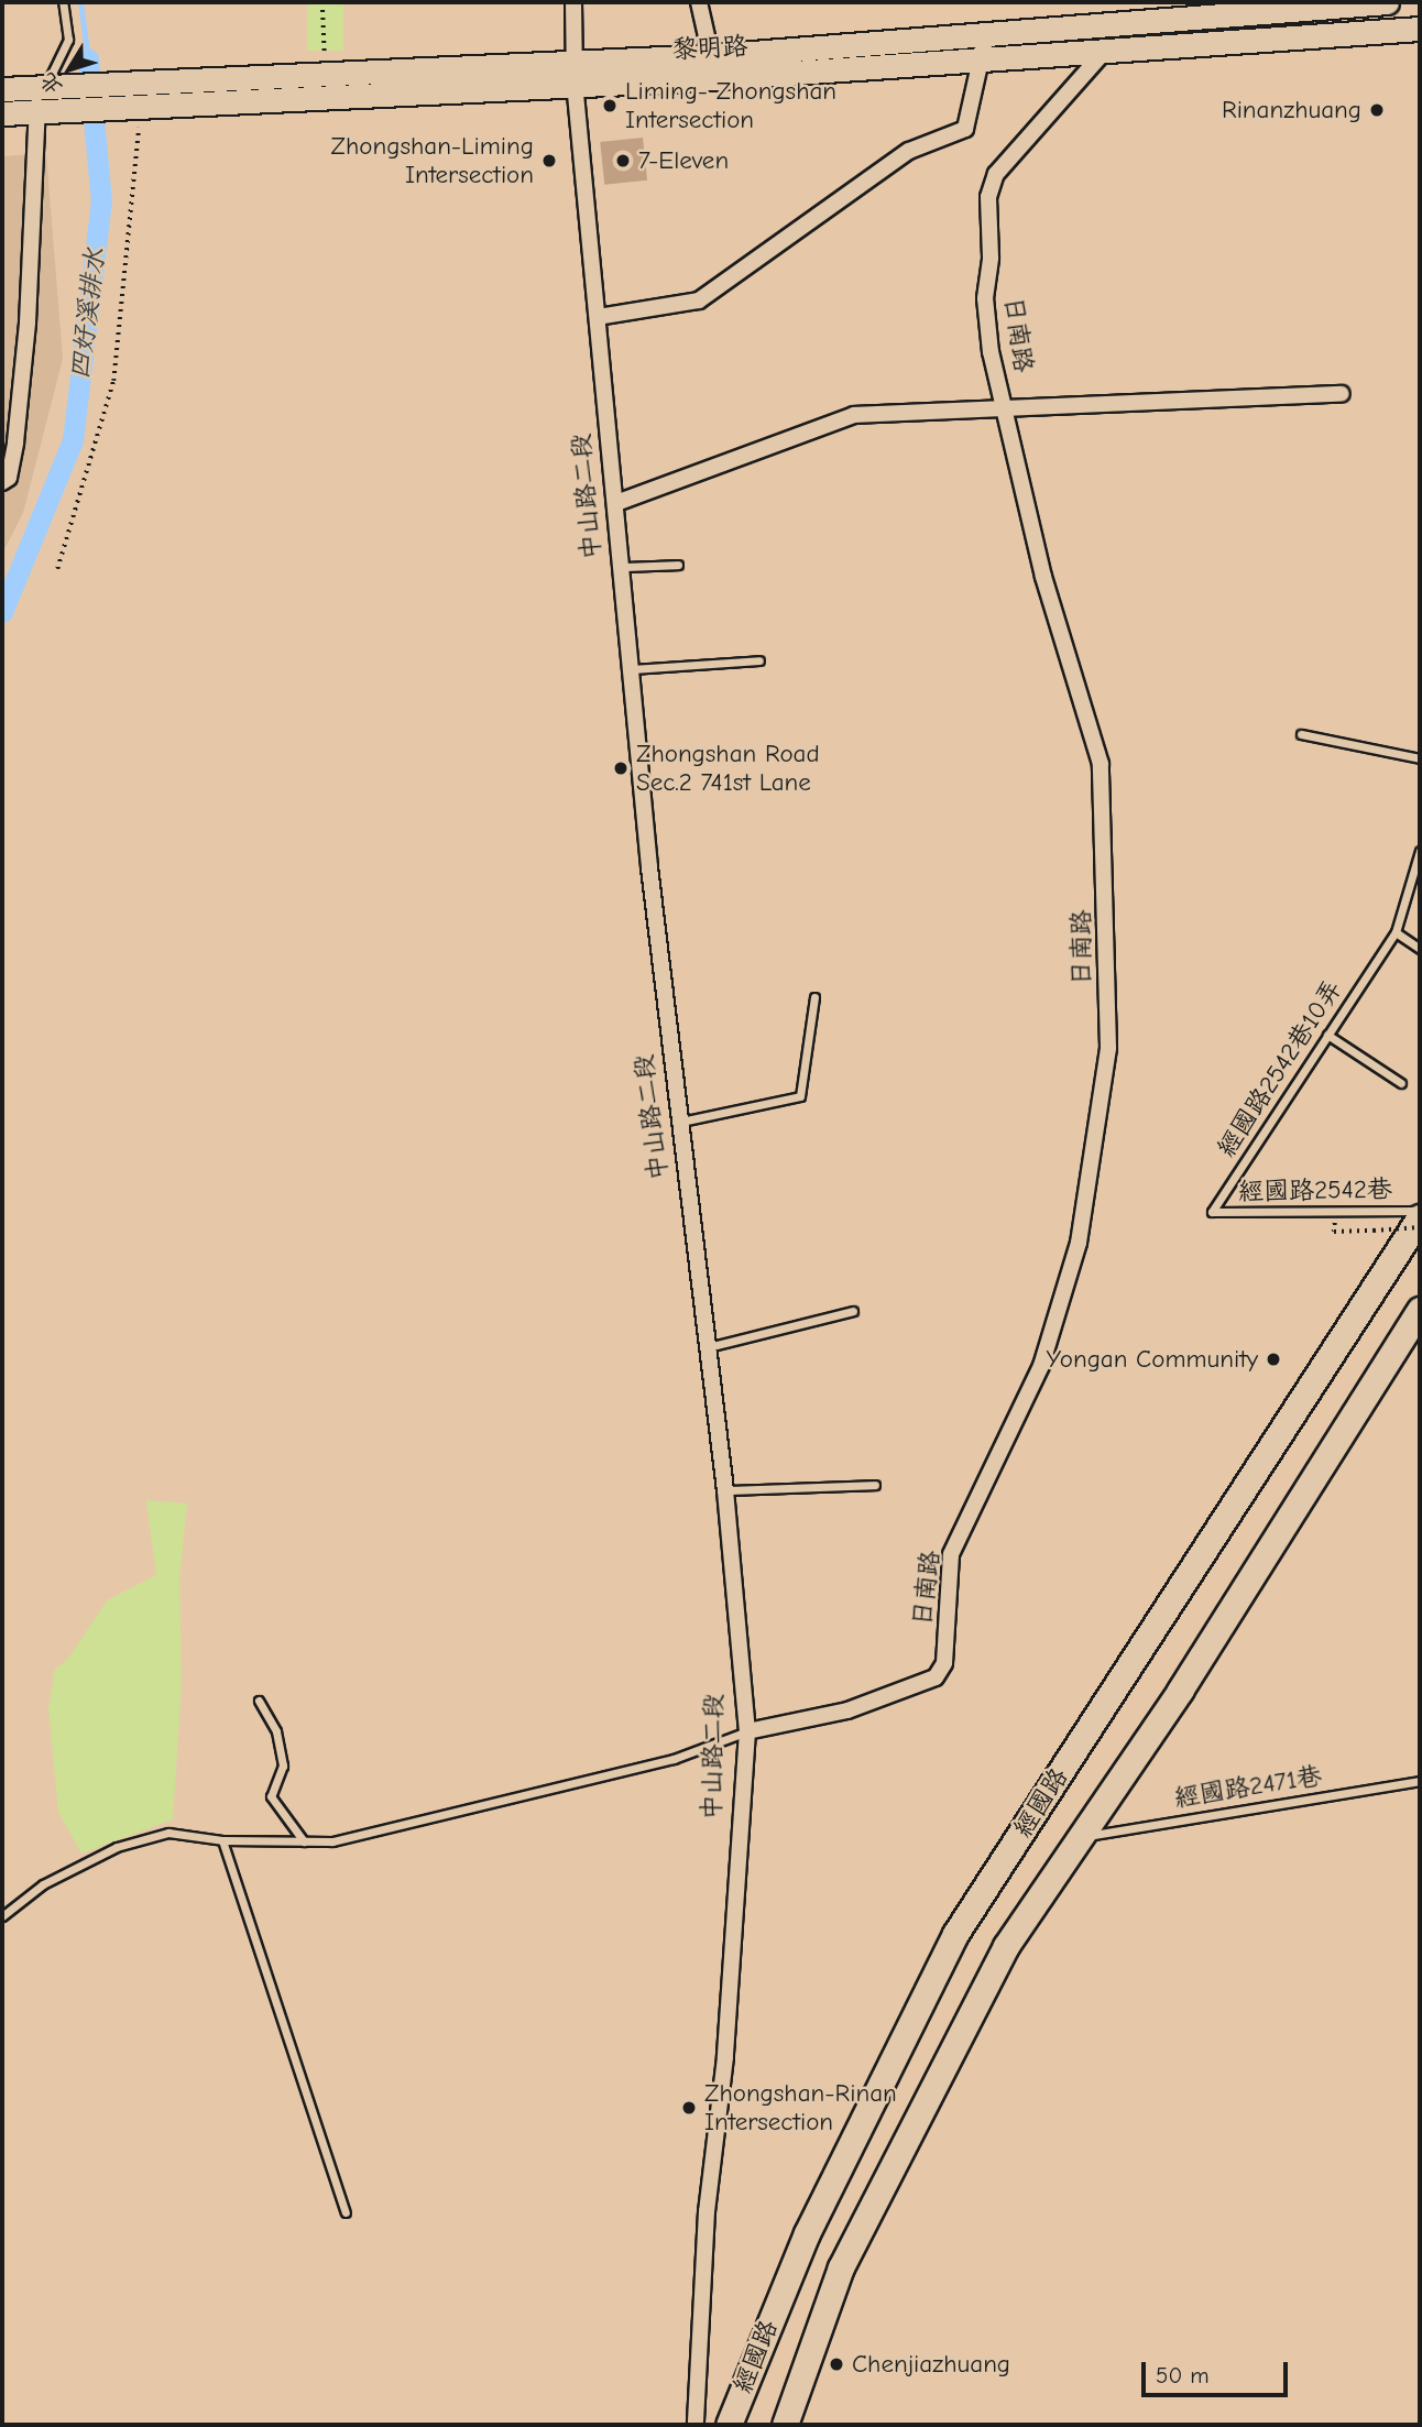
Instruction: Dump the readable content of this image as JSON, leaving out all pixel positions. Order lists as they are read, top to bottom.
{
  "streets": {
    "main road": ["經國路"],
    "street": ["黎明路", "日南路", "中山路二段"],
    "lane": ["經國路2542巷10弄", "經國路2542巷", "經國路2471巷"]
  },
  "crossings": [
    ["黎明路", "日南路"],
    ["黎明路", "中山路二段"],
    ["日南路", "中山路二段"],
    ["經國路2542巷10弄", "經國路2542巷"],
    ["經國路2471巷", "經國路"]
  ],
  "water": ["四好溪排水"],
  "places": [
    "Liming- Zhongshan Intersection",
    "Rinanzhuang",
    "Zhongshan-Liming Intersection",
    "7-Eleven",
    "Zhongshan Road Sec.2 741st Lane",
    "Yongan Community",
    "Zhongshan-Rinan Intersection",
    "Chenjiazhuang"
  ],
  "scale_bar": "50 m",
  "north": "bottom left"
}
